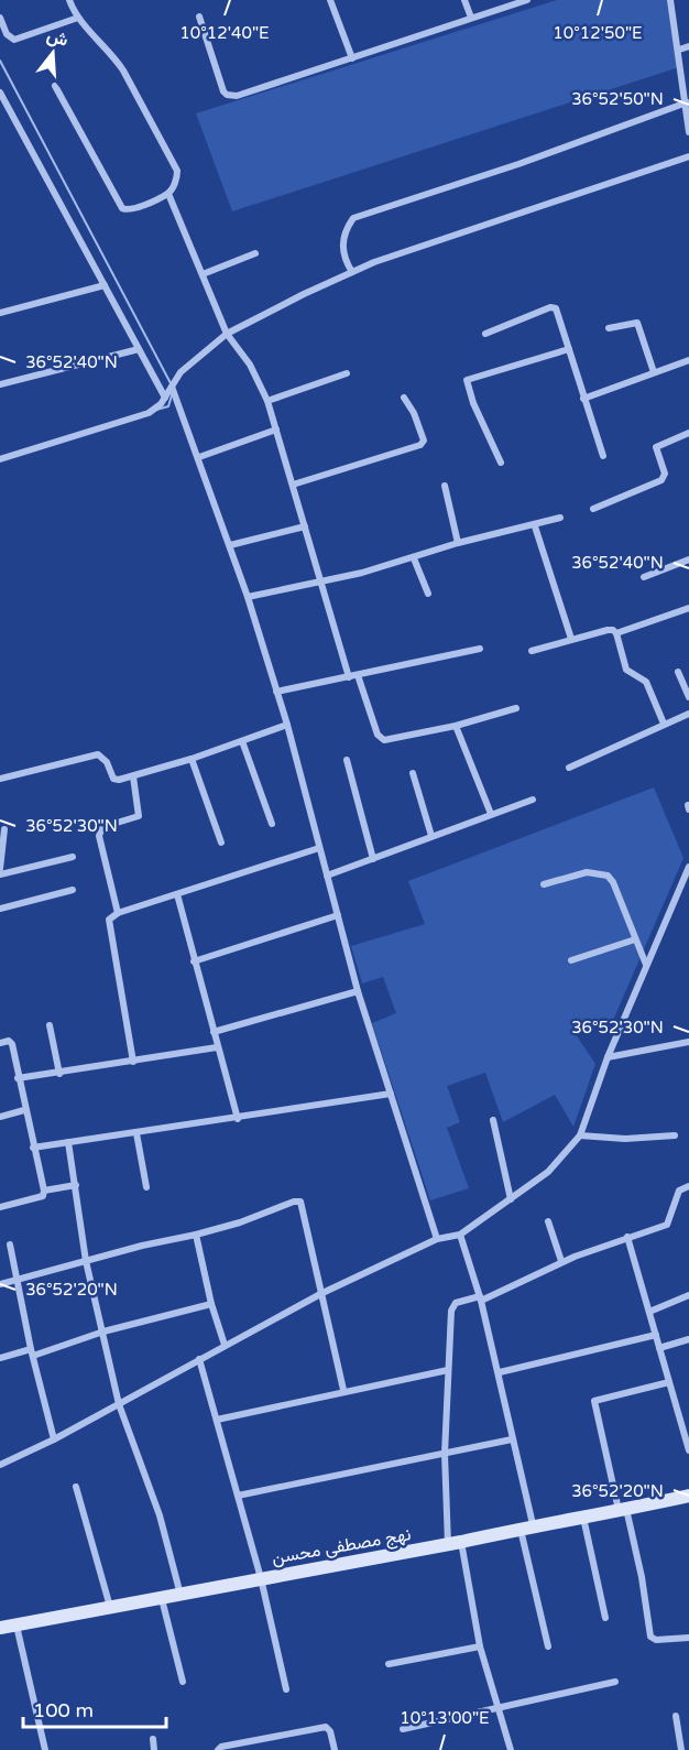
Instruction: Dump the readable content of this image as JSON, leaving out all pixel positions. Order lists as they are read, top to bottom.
{
  "streets": {
    "main road": ["نهج مصطفى محسن"]
  },
  "scale_bar": "100 m",
  "north": "top",
  "coordinates": [
    "10°12'40\"E",
    "10°12'50\"E",
    "36°52'50\"N",
    "36°52'40\"N",
    "36°52'30\"N",
    "36°52'20\"N",
    "10°13'00\"E"
  ]
}
